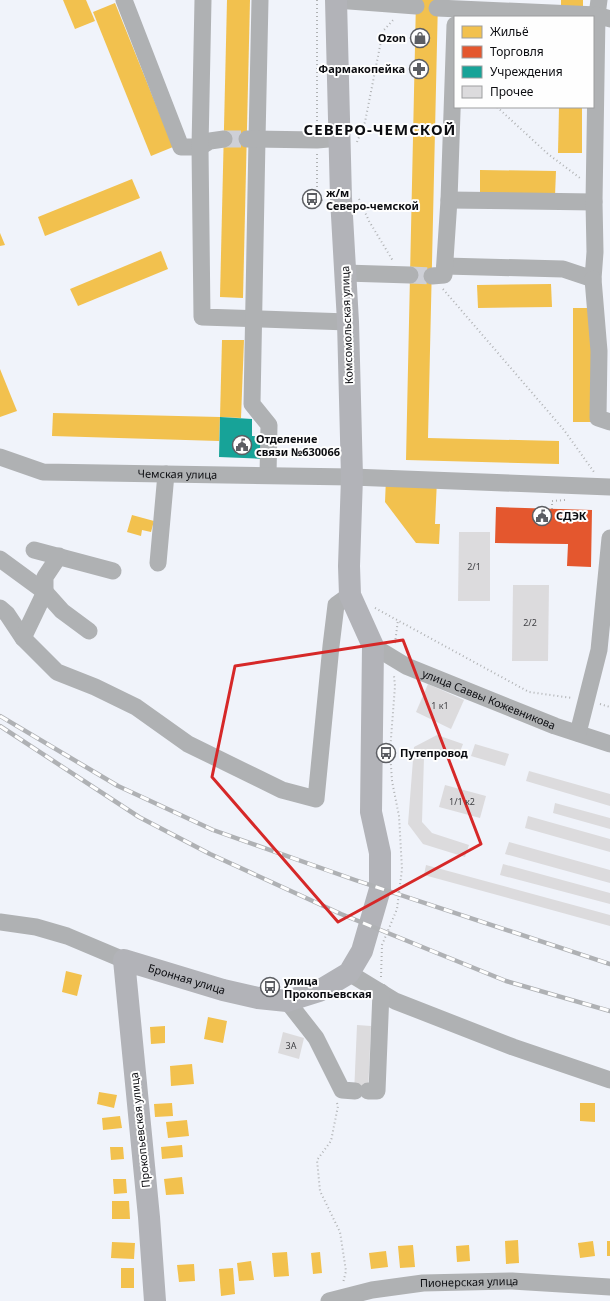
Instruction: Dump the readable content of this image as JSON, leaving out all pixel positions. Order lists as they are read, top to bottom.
{
  "streets": {
    "main road": ["Комсомольская улица", "Бронная улица", "Прокопьевская улица"],
    "street": ["Чемская улица", "улица Саввы Кожевникова", "Пионерская улица"]
  },
  "crossings": [
    ["Комсомольская улица", "Чемская улица"],
    ["Комсомольская улица", "улица Саввы Кожевникова"],
    ["Комсомольская улица", "Бронная улица"],
    ["улица Саввы Кожевникова", "Бронная улица"],
    ["Бронная улица", "Прокопьевская улица"]
  ],
  "districts": ["СЕВЕРО-ЧЕМСКОЙ"],
  "places": {
    "shop": ["Ozon"],
    "pharmacy": ["Фармакопейка"],
    "bus stop": ["ж/м Северо-чемской", "Путепровод", "улица Прокопьевская"],
    "public building": ["Отделение связи №630066", "СДЭК"]
  },
  "house_numbers": [
    "2/1",
    "2/2",
    "1 к1",
    "1/1 к2",
    "3А"
  ],
  "legend": [
    "Жильё",
    "Торговля",
    "Учреждения",
    "Прочее"
  ]
}
